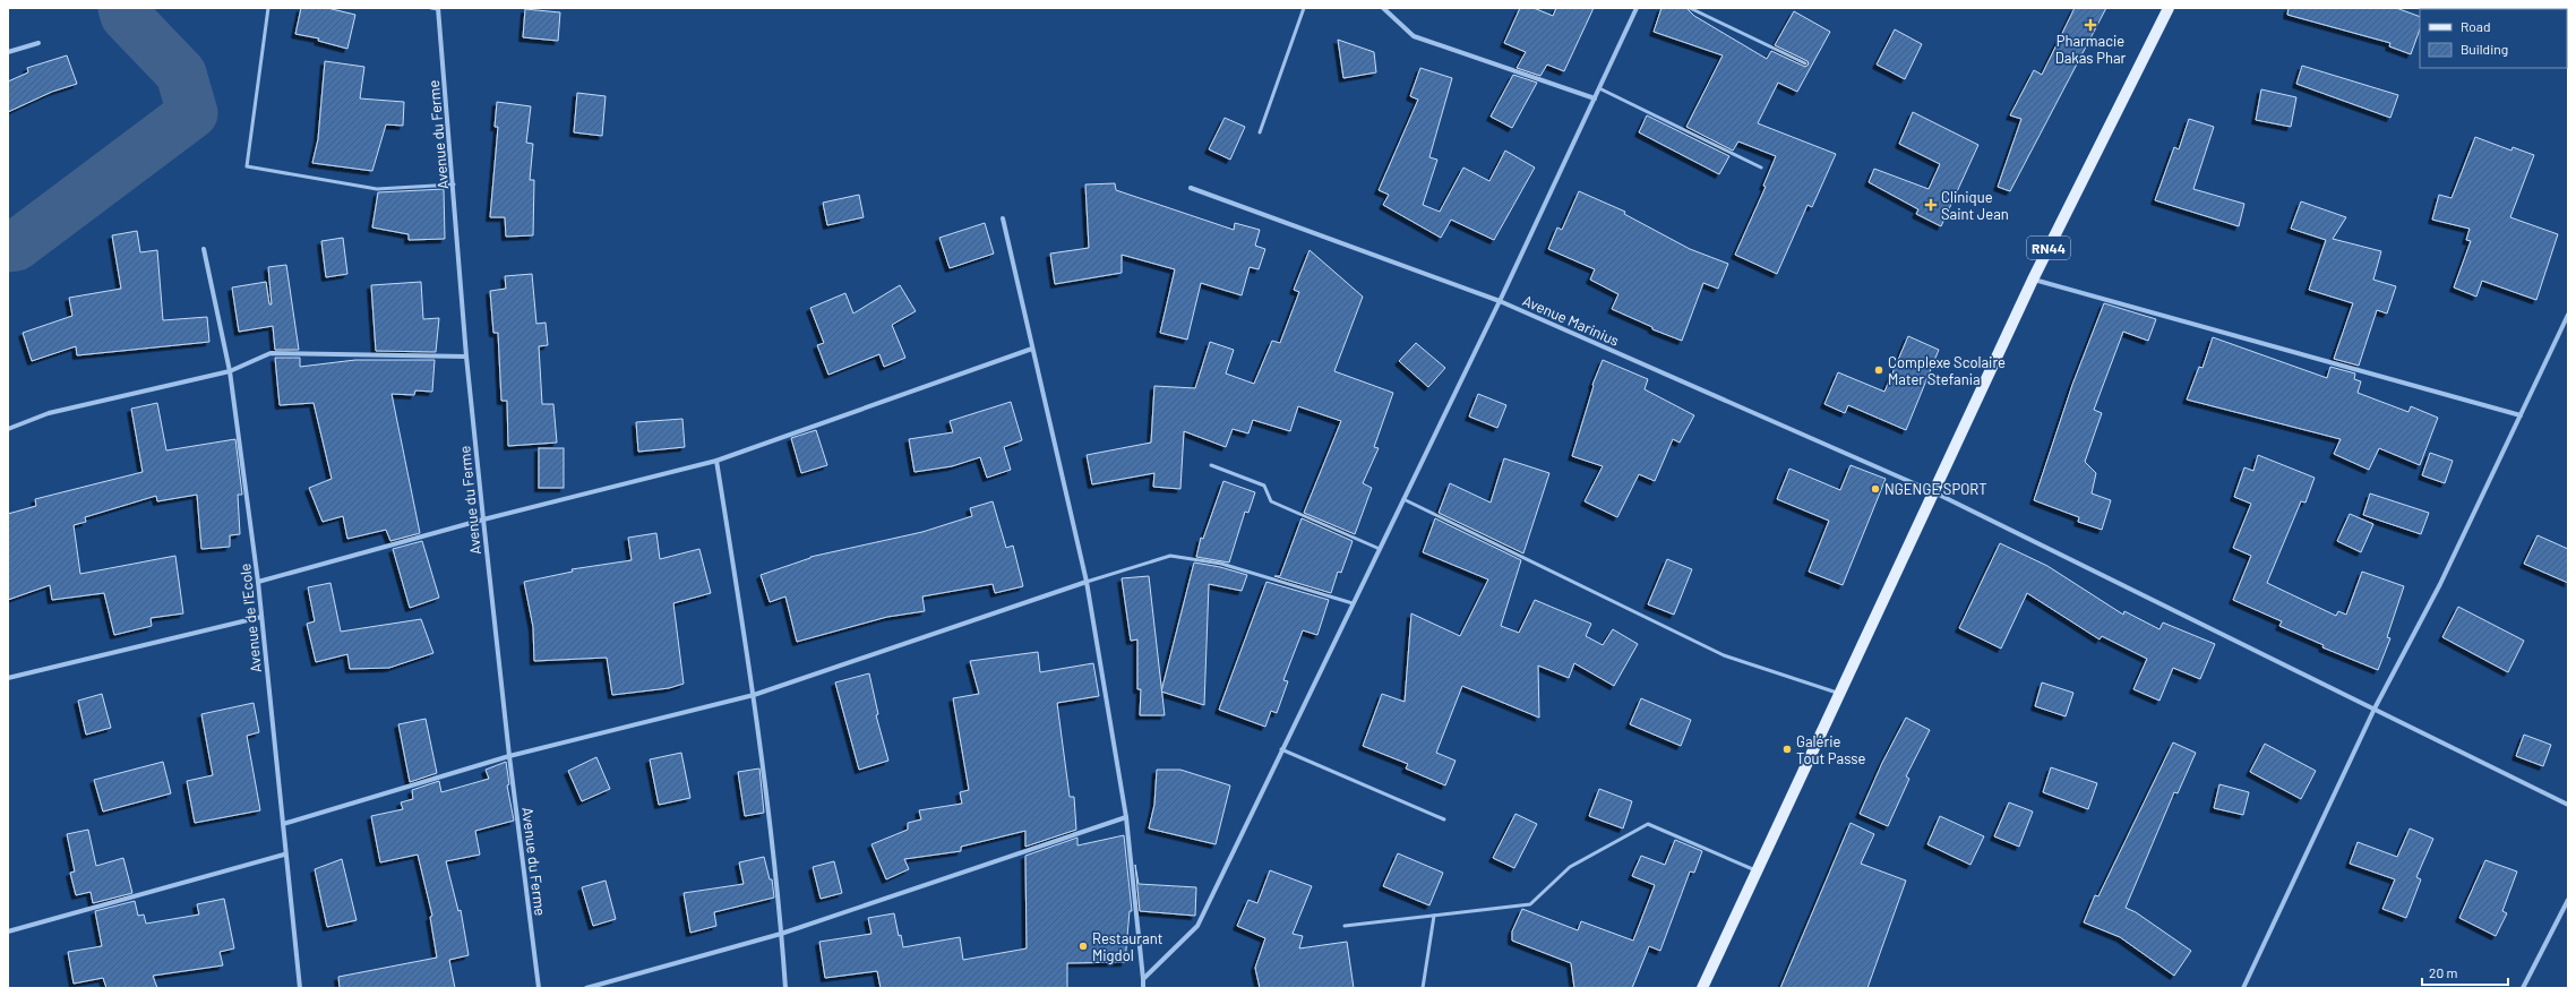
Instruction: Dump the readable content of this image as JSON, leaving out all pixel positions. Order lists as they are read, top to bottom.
{
  "streets": {
    "main road": ["RN44"],
    "street": ["Avenue du Ferme", "Avenue Marinius", "Avenue de l'Ecole"]
  },
  "crossings": [
    ["RN44", "Avenue Marinius"]
  ],
  "places": {
    "health": ["Pharmacie Dakas Phar", "Clinique Saint Jean"],
    "other": [
      "Complexe Scolaire Mater Stefania",
      "NGENGE SPORT",
      "Galérie Tout Passe",
      "Restaurant Migdol"
    ]
  },
  "legend": ["Road", "Building"],
  "scale_bar": "20 m"
}
